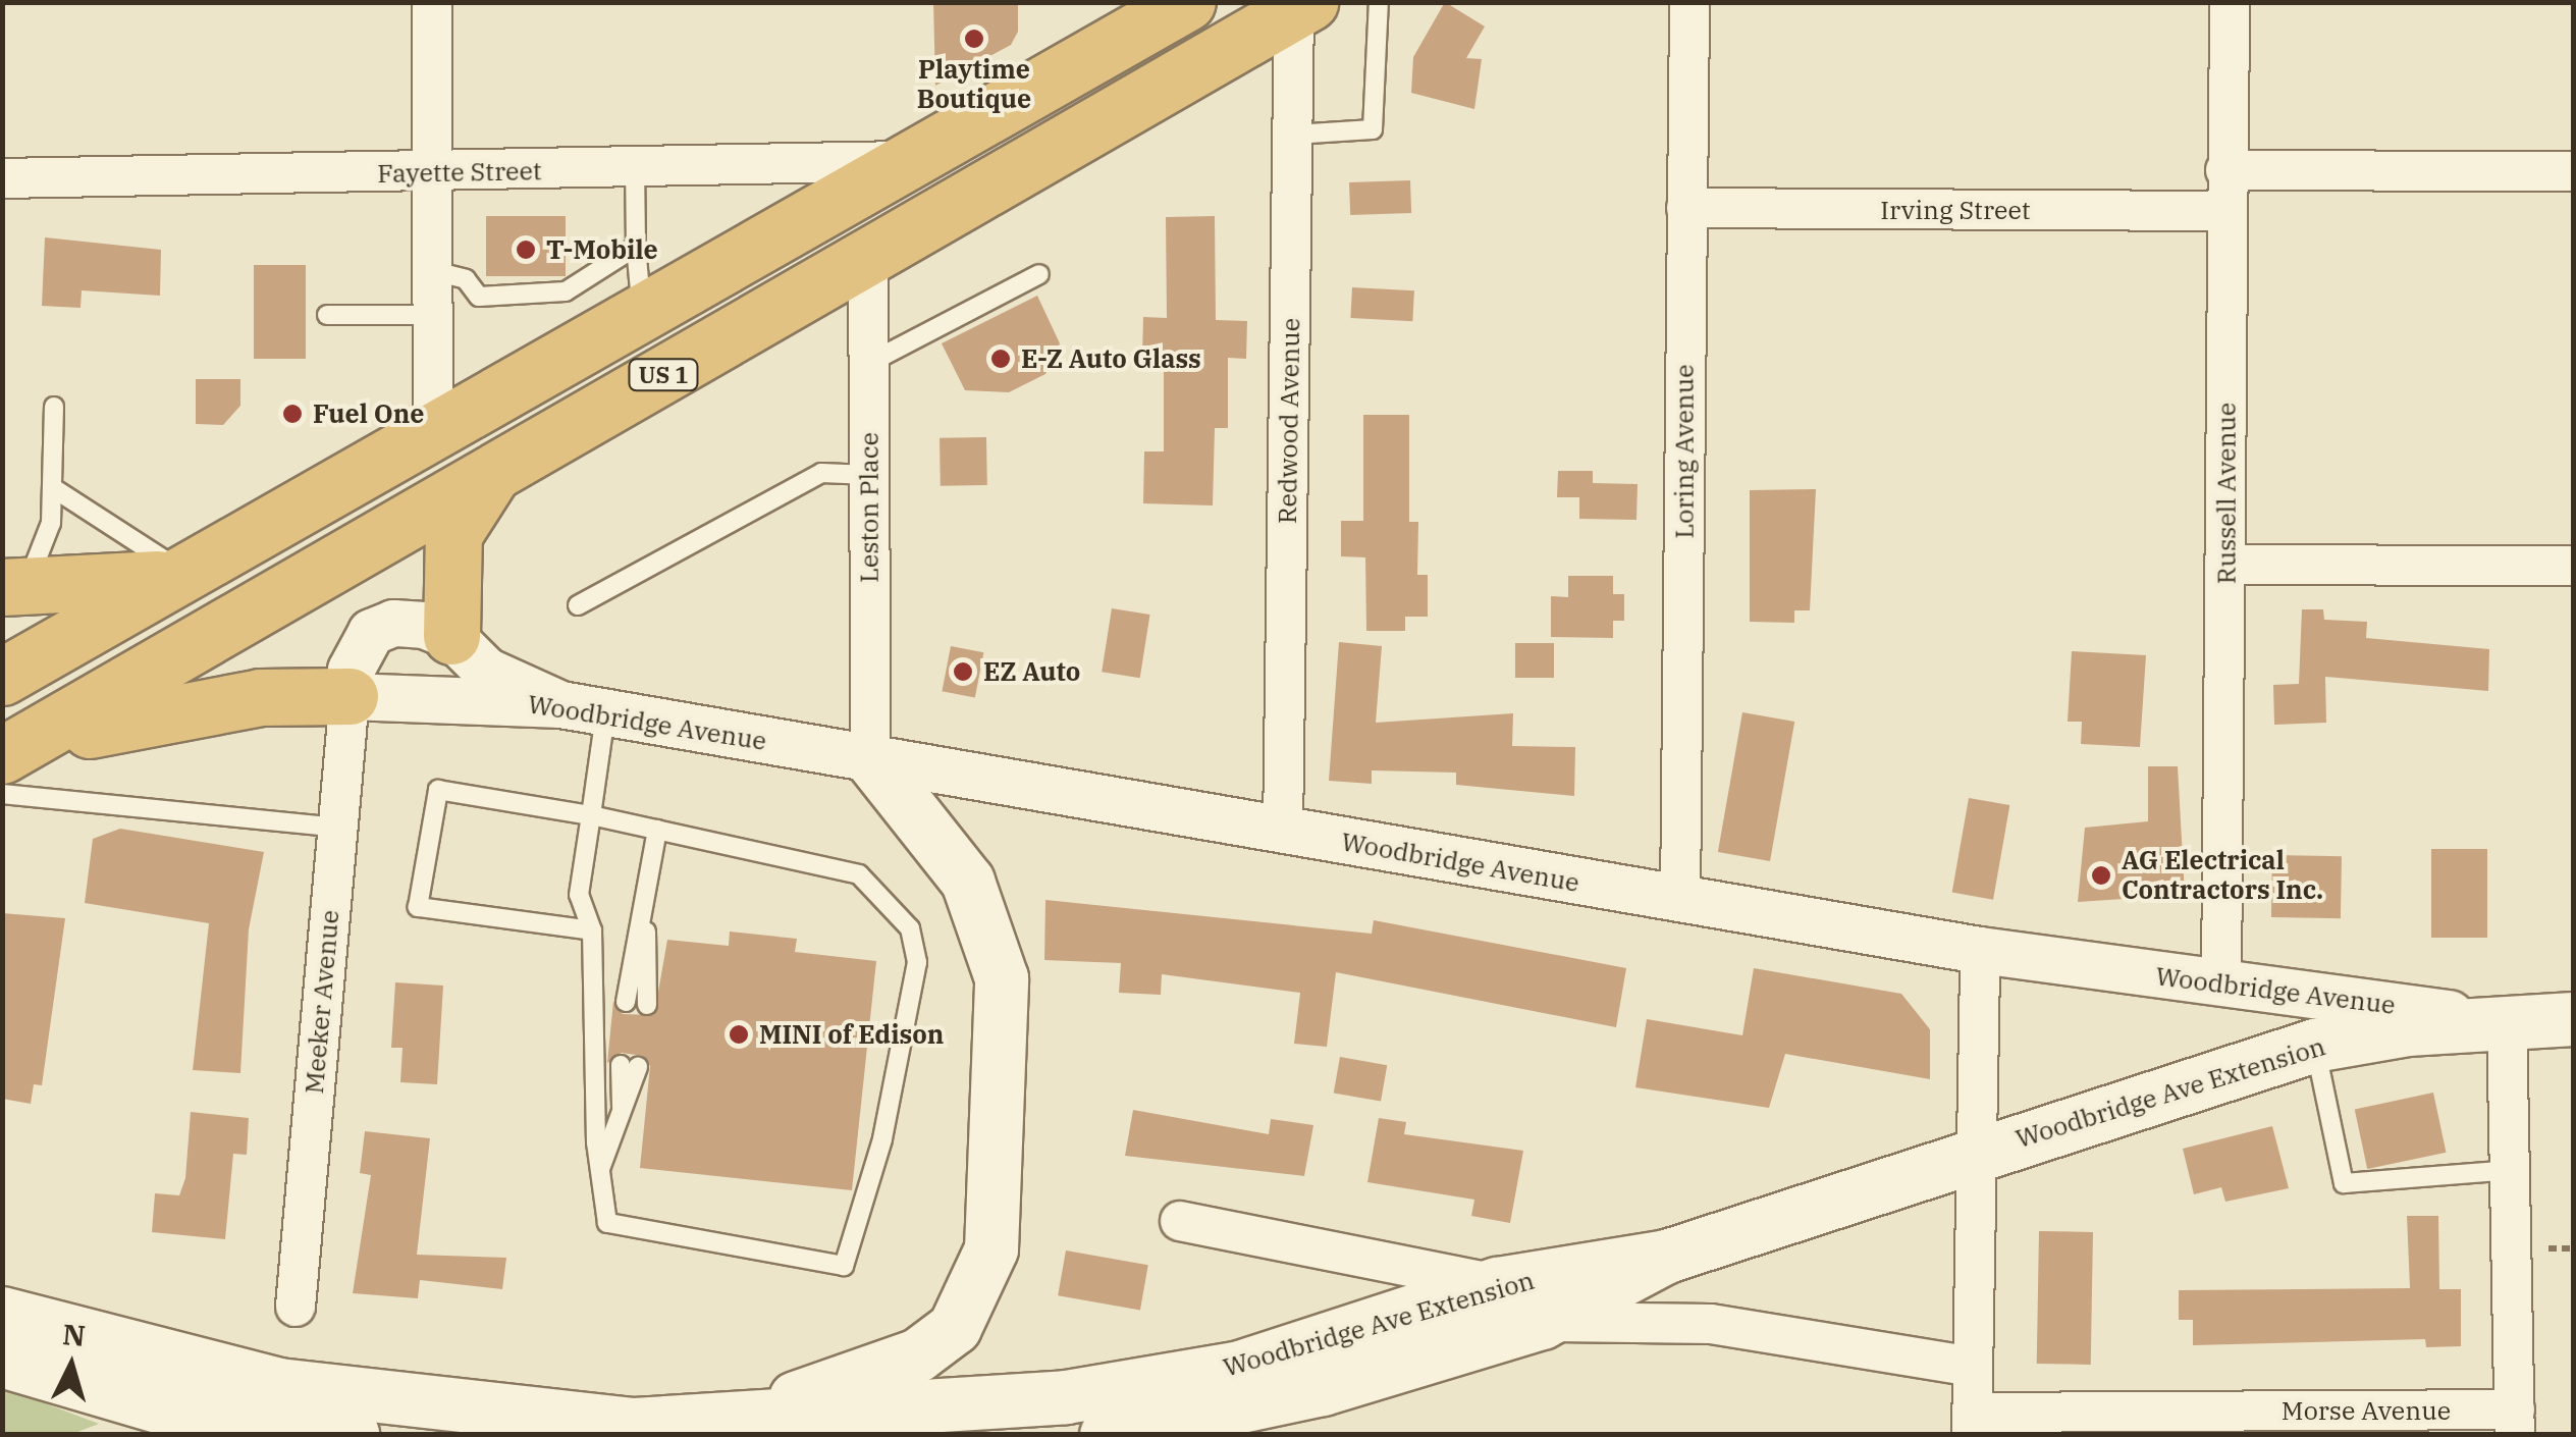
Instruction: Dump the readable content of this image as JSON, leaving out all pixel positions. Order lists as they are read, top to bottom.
{
  "streets": {
    "highway": ["US 1"],
    "main road": ["Woodbridge Avenue", "Woodbridge Ave Extension"],
    "street": [
      "Fayette Street",
      "Irving Street",
      "Redwood Avenue",
      "Loring Avenue",
      "Russell Avenue",
      "Leston Place",
      "Meeker Avenue",
      "Morse Avenue"
    ]
  },
  "crossings": [
    ["Fayette Street", "US 1"],
    ["Irving Street", "Loring Avenue"],
    ["Irving Street", "Russell Avenue"],
    ["US 1", "Redwood Avenue"],
    ["US 1", "Leston Place"],
    ["Redwood Avenue", "Woodbridge Avenue"],
    ["Loring Avenue", "Woodbridge Avenue"],
    ["Russell Avenue", "Woodbridge Avenue"],
    ["Leston Place", "Woodbridge Avenue"],
    ["Woodbridge Avenue", "Meeker Avenue"],
    ["Woodbridge Avenue", "Woodbridge Ave Extension"]
  ],
  "places": [
    "Playtime Boutique",
    "T-Mobile",
    "E-Z Auto Glass",
    "Fuel One",
    "EZ Auto",
    "AG Electrical Contractors Inc.",
    "MINI of Edison"
  ],
  "north": "top"
}
